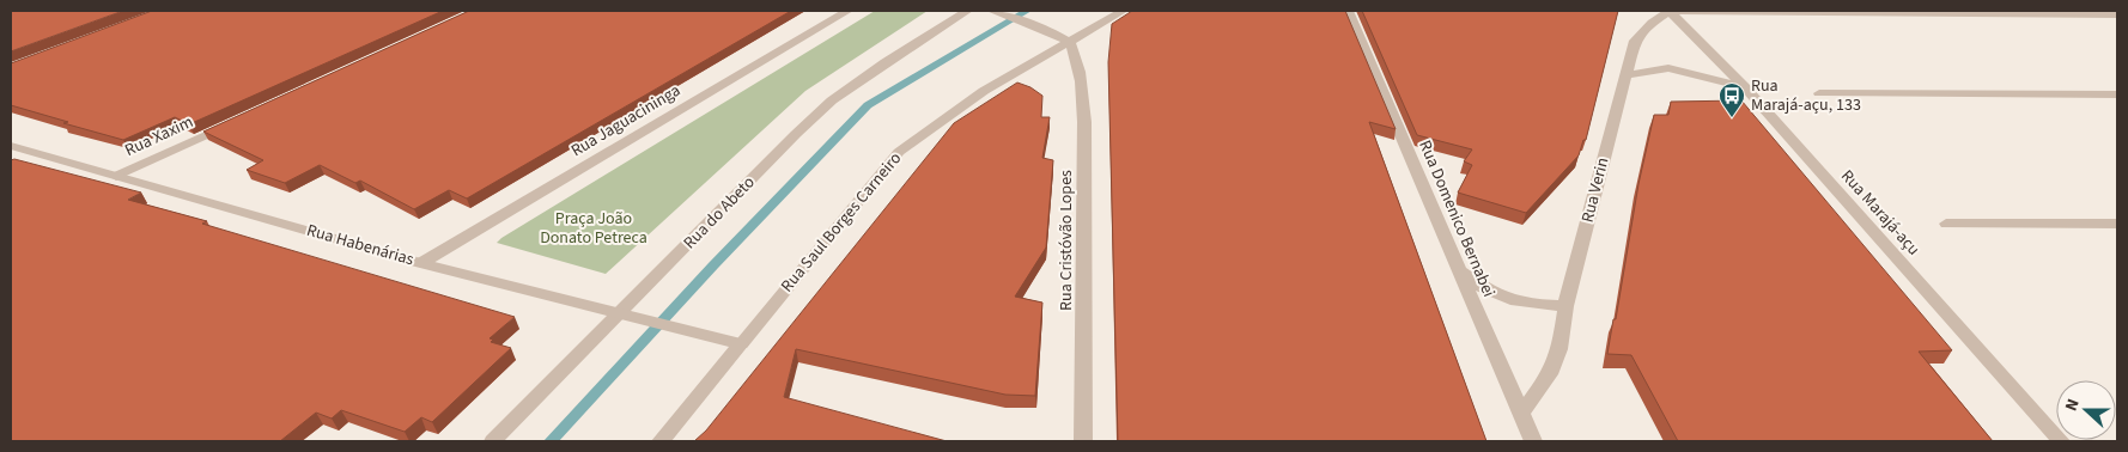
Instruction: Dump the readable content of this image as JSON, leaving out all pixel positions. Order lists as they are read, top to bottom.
{
  "streets": {
    "street": [
      "Rua Jaguacininga",
      "Rua Xaxim",
      "Rua Verin",
      "Rua do Abeto",
      "Rua Marajá-açu",
      "Rua Domenico Bernabei",
      "Rua Saul Borges Carneiro",
      "Rua Cristóvão Lopes",
      "Rua Habenárias"
    ]
  },
  "crossings": [
    ["Rua Jaguacininga", "Rua Habenárias"],
    ["Rua Xaxim", "Rua Habenárias"],
    ["Rua Verin", "Rua Marajá-açu"],
    ["Rua Verin", "Rua Domenico Bernabei"],
    ["Rua do Abeto", "Rua Habenárias"],
    ["Rua Saul Borges Carneiro", "Rua Cristóvão Lopes"],
    ["Rua Saul Borges Carneiro", "Rua Habenárias"]
  ],
  "parks": ["Praça João Donato Petreca"],
  "places": {
    "bus stop": ["Rua Marajá-açu, 133"]
  },
  "north": "left"
}
